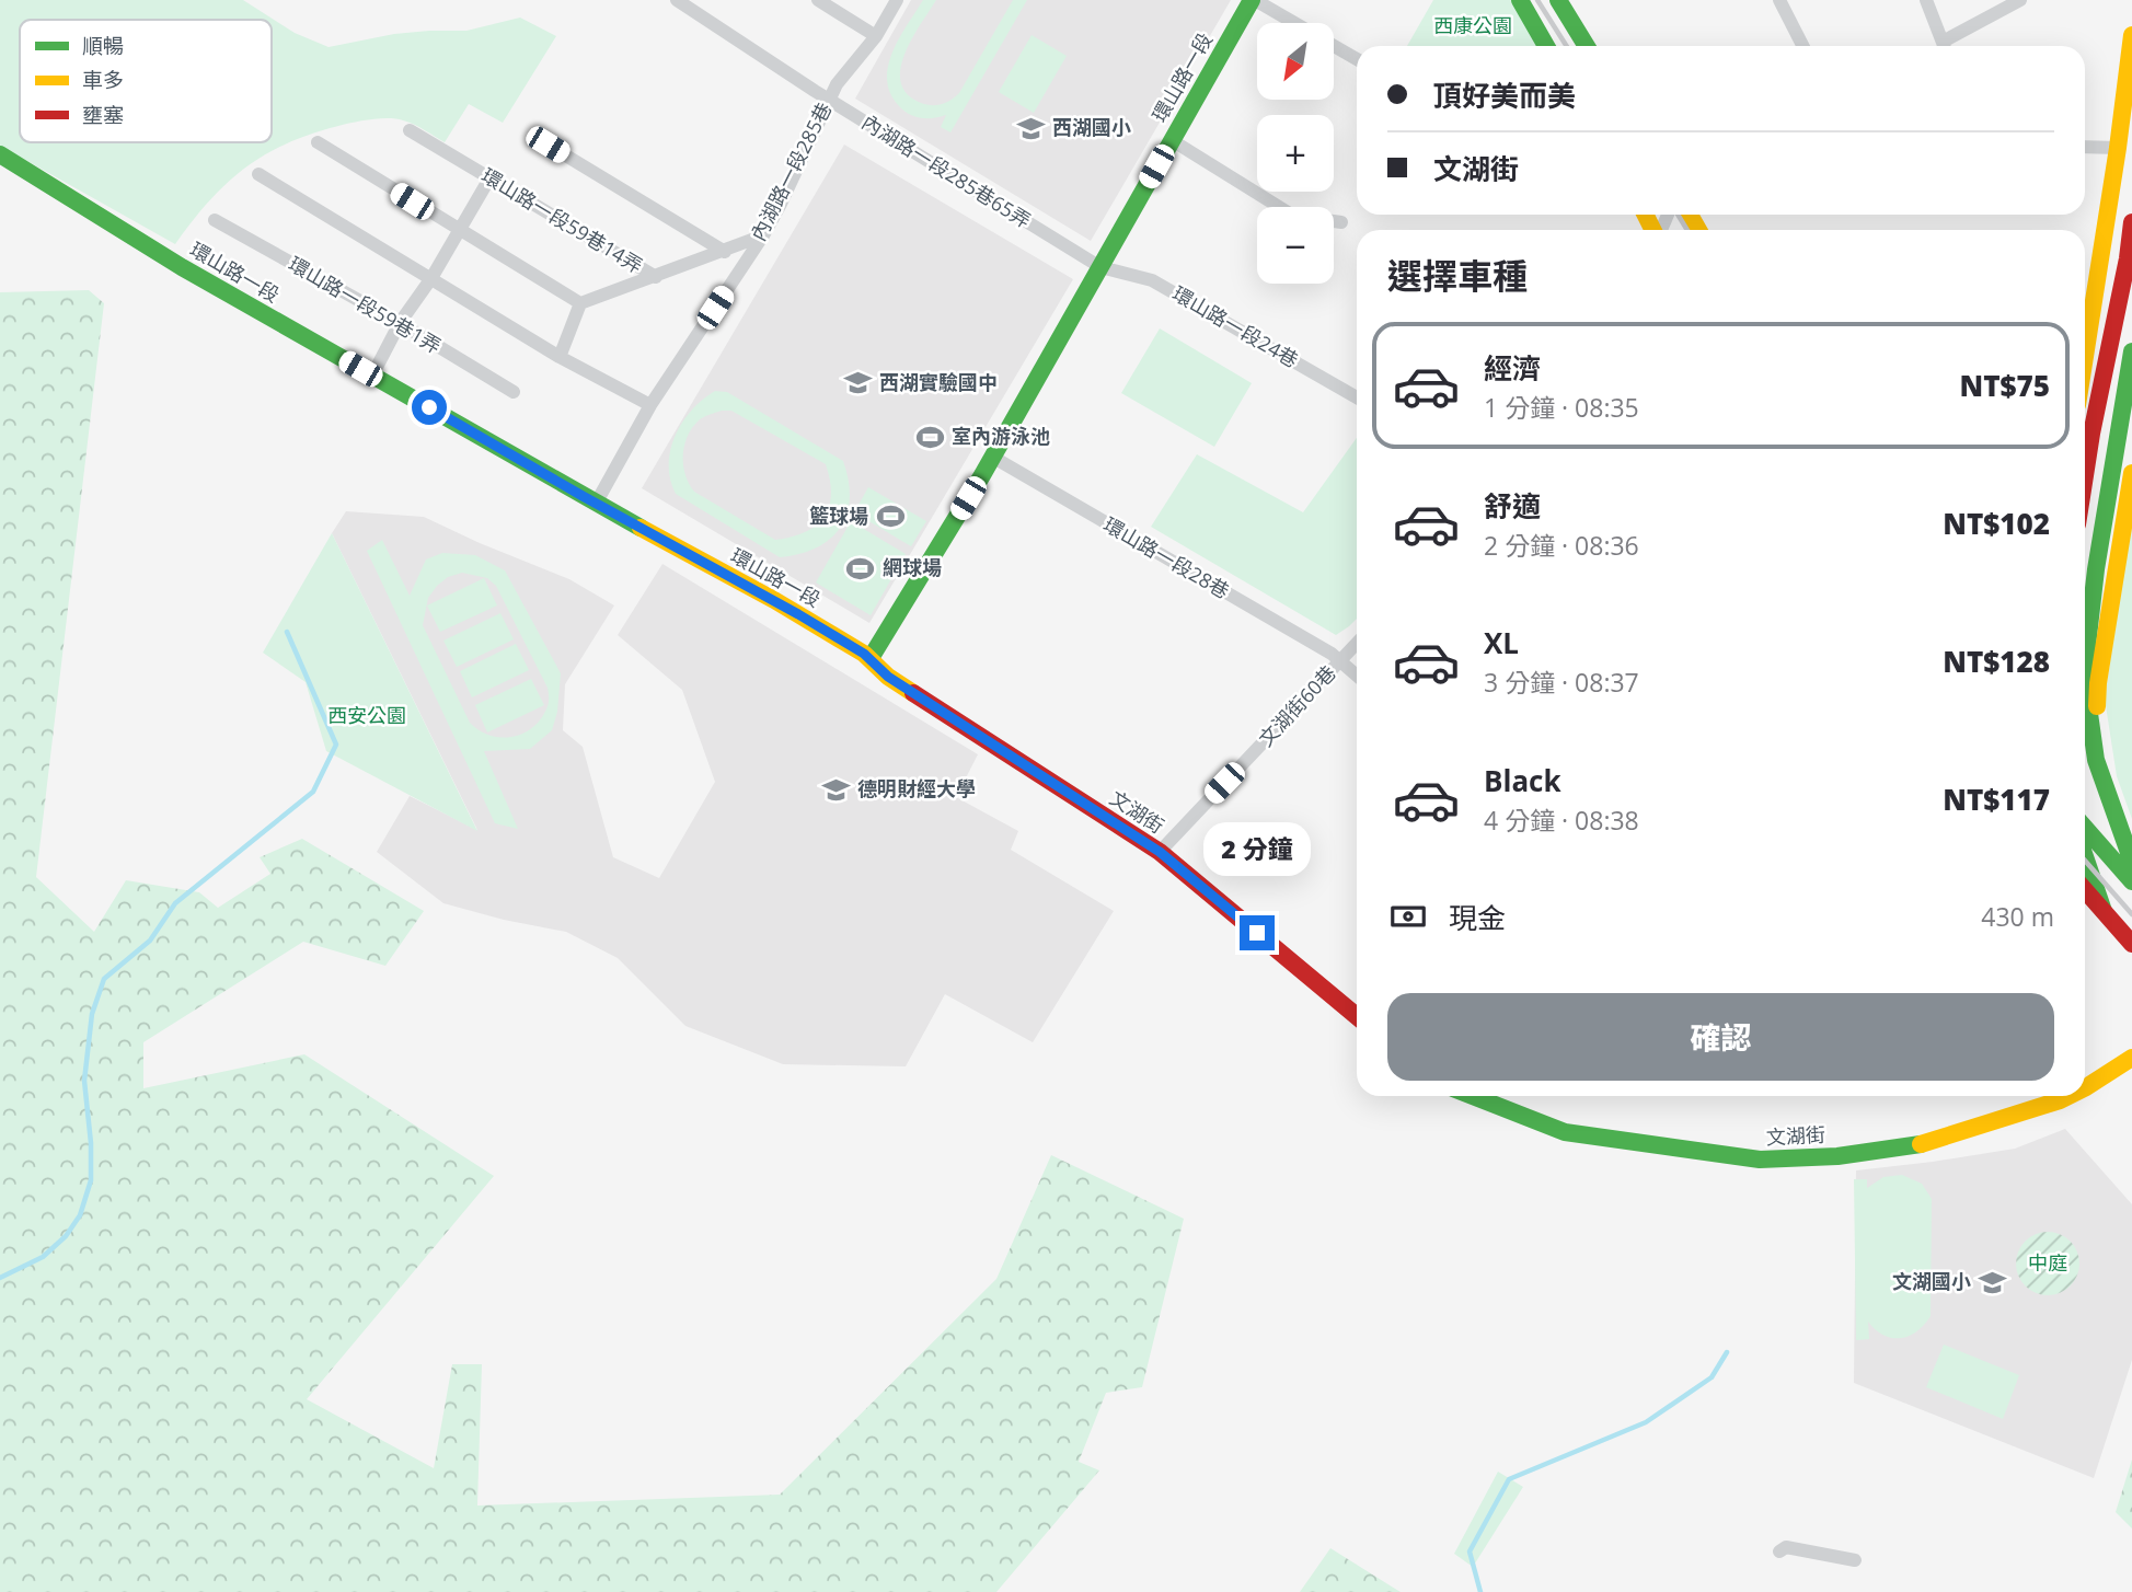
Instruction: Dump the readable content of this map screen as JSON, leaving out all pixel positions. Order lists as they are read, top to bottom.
{
  "streets": {
    "main road": ["環山路一段", "文湖街"],
    "street": [
      "內湖路一段285巷",
      "內湖路一段285巷65弄",
      "環山路一段59巷14弄",
      "環山路一段59巷1弄",
      "環山路一段24巷",
      "環山路一段28巷",
      "文湖街60巷"
    ]
  },
  "crossings": [
    ["環山路一段", "內湖路一段285巷"],
    ["環山路一段", "內湖路一段285巷65弄"],
    ["環山路一段", "環山路一段24巷"],
    ["環山路一段", "環山路一段28巷"],
    ["環山路一段", "文湖街"],
    ["內湖路一段285巷", "內湖路一段285巷65弄"],
    ["內湖路一段285巷", "環山路一段59巷14弄"],
    ["內湖路一段285巷65弄", "環山路一段24巷"],
    ["環山路一段28巷", "文湖街60巷"],
    ["文湖街60巷", "文湖街"]
  ],
  "parks": ["西康公園", "西安公園", "中庭"],
  "places": {
    "school or university": [
      "西湖國小",
      "西湖實驗國中",
      "德明財經大學",
      "文湖國小"
    ],
    "sports": ["室內游泳池", "籃球場", "網球場"]
  },
  "legend": ["順暢", "車多", "壅塞"],
  "north": "bottom left",
  "page": {
    "map_buttons": ["+", "−"],
    "banner": ["頂好美而美", "文湖街"],
    "heading": "選擇車種",
    "list": [
      {
        "name": "經濟",
        "note": "1 分鐘 · 08:35",
        "value": "NT$75"
      },
      {
        "name": "舒適",
        "note": "2 分鐘 · 08:36",
        "value": "NT$102"
      },
      {
        "name": "XL",
        "note": "3 分鐘 · 08:37",
        "value": "NT$128"
      },
      {
        "name": "Black",
        "note": "4 分鐘 · 08:38",
        "value": "NT$117"
      }
    ],
    "bubble": "2 分鐘",
    "pay": ["現金", "430 m"],
    "buttons": "確認"
  }
}
